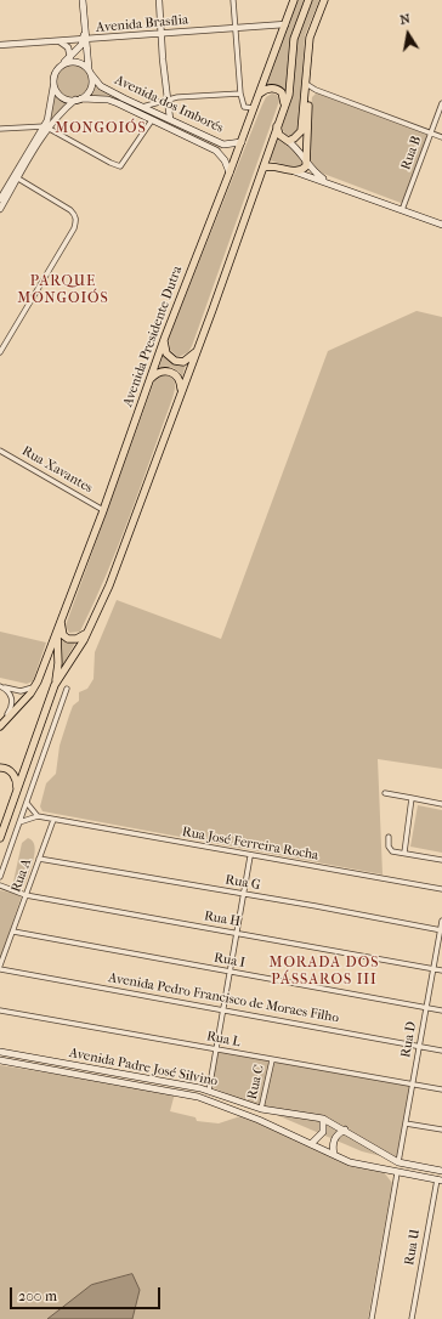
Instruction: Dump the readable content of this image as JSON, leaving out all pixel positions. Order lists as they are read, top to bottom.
{
  "streets": {
    "main road": ["Avenida dos Imborés", "Avenida Presidente Dutra", "Avenida Padre José Silvino"],
    "street": [
      "Avenida Brasília",
      "Rua B",
      "Rua Xavantes",
      "Rua José Ferreira Rocha",
      "Rua A",
      "Rua G",
      "Rua H",
      "Rua I",
      "Avenida Pedro Francisco de Moraes Filho",
      "Rua L",
      "Rua D",
      "Rua C",
      "Rua U"
    ]
  },
  "crossings": [
    ["Avenida Brasília", "Avenida Presidente Dutra"],
    ["Avenida dos Imborés", "Avenida Presidente Dutra"],
    ["Avenida Presidente Dutra", "Rua Xavantes"],
    ["Rua José Ferreira Rocha", "Rua A"],
    ["Rua A", "Rua G"],
    ["Rua A", "Rua H"],
    ["Rua A", "Rua I"],
    ["Rua G", "Rua D"],
    ["Rua H", "Rua D"],
    ["Rua I", "Rua D"],
    ["Avenida Pedro Francisco de Moraes Filho", "Rua D"],
    ["Rua L", "Rua D"],
    ["Rua L", "Rua C"],
    ["Rua D", "Avenida Padre José Silvino"],
    ["Avenida Padre José Silvino", "Rua C"],
    ["Avenida Padre José Silvino", "Rua U"]
  ],
  "districts": ["MONGOIÓS", "PARQUE MONGOIÓS", "MORADA DOS PÁSSAROS III"],
  "scale_bar": "200 m",
  "north": "top"
}
